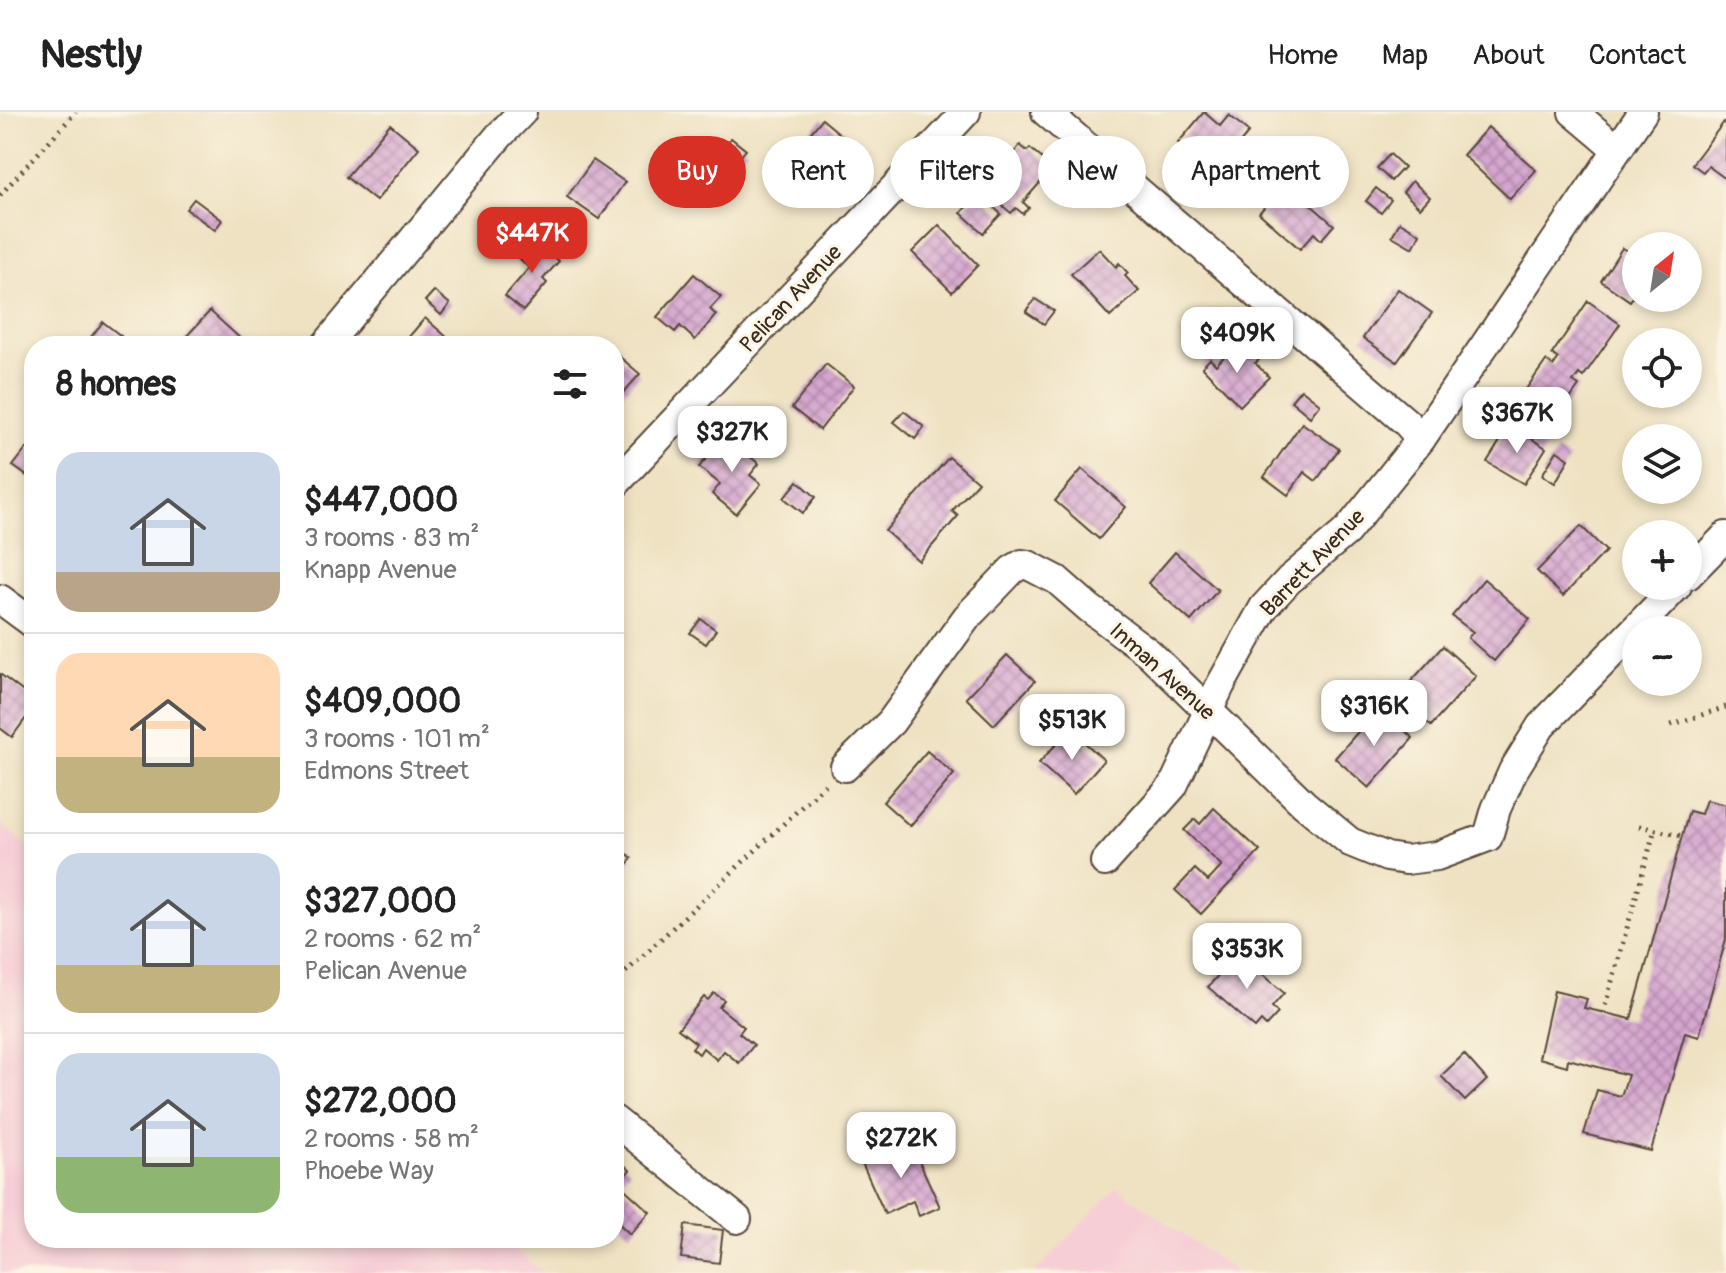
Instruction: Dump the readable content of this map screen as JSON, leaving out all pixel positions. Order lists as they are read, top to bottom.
{
  "streets": {
    "street": ["Pelican Avenue", "Barrett Avenue", "Inman Avenue"]
  },
  "crossings": [
    ["Barrett Avenue", "Inman Avenue"]
  ],
  "north": "top right",
  "page": {
    "header": "Nestly",
    "nav": [
      "Home",
      "Map",
      "About",
      "Contact"
    ],
    "chip": [
      "Buy",
      "Rent",
      "Filters",
      "New",
      "Apartment"
    ],
    "price": [
      "$447K",
      "$409K",
      "$367K",
      "$327K",
      "$316K",
      "$513K",
      "$353K",
      "$272K"
    ],
    "map_buttons": ["+", "−"],
    "heading": "8 homes",
    "list": [
      {
        "name": "$447,000",
        "note": "3 rooms · 83 m² · Knapp Avenue"
      },
      {
        "name": "$409,000",
        "note": "3 rooms · 101 m² · Edmons Street"
      },
      {
        "name": "$327,000",
        "note": "2 rooms · 62 m² · Pelican Avenue"
      },
      {
        "name": "$272,000",
        "note": "2 rooms · 58 m² · Phoebe Way"
      }
    ]
  }
}
